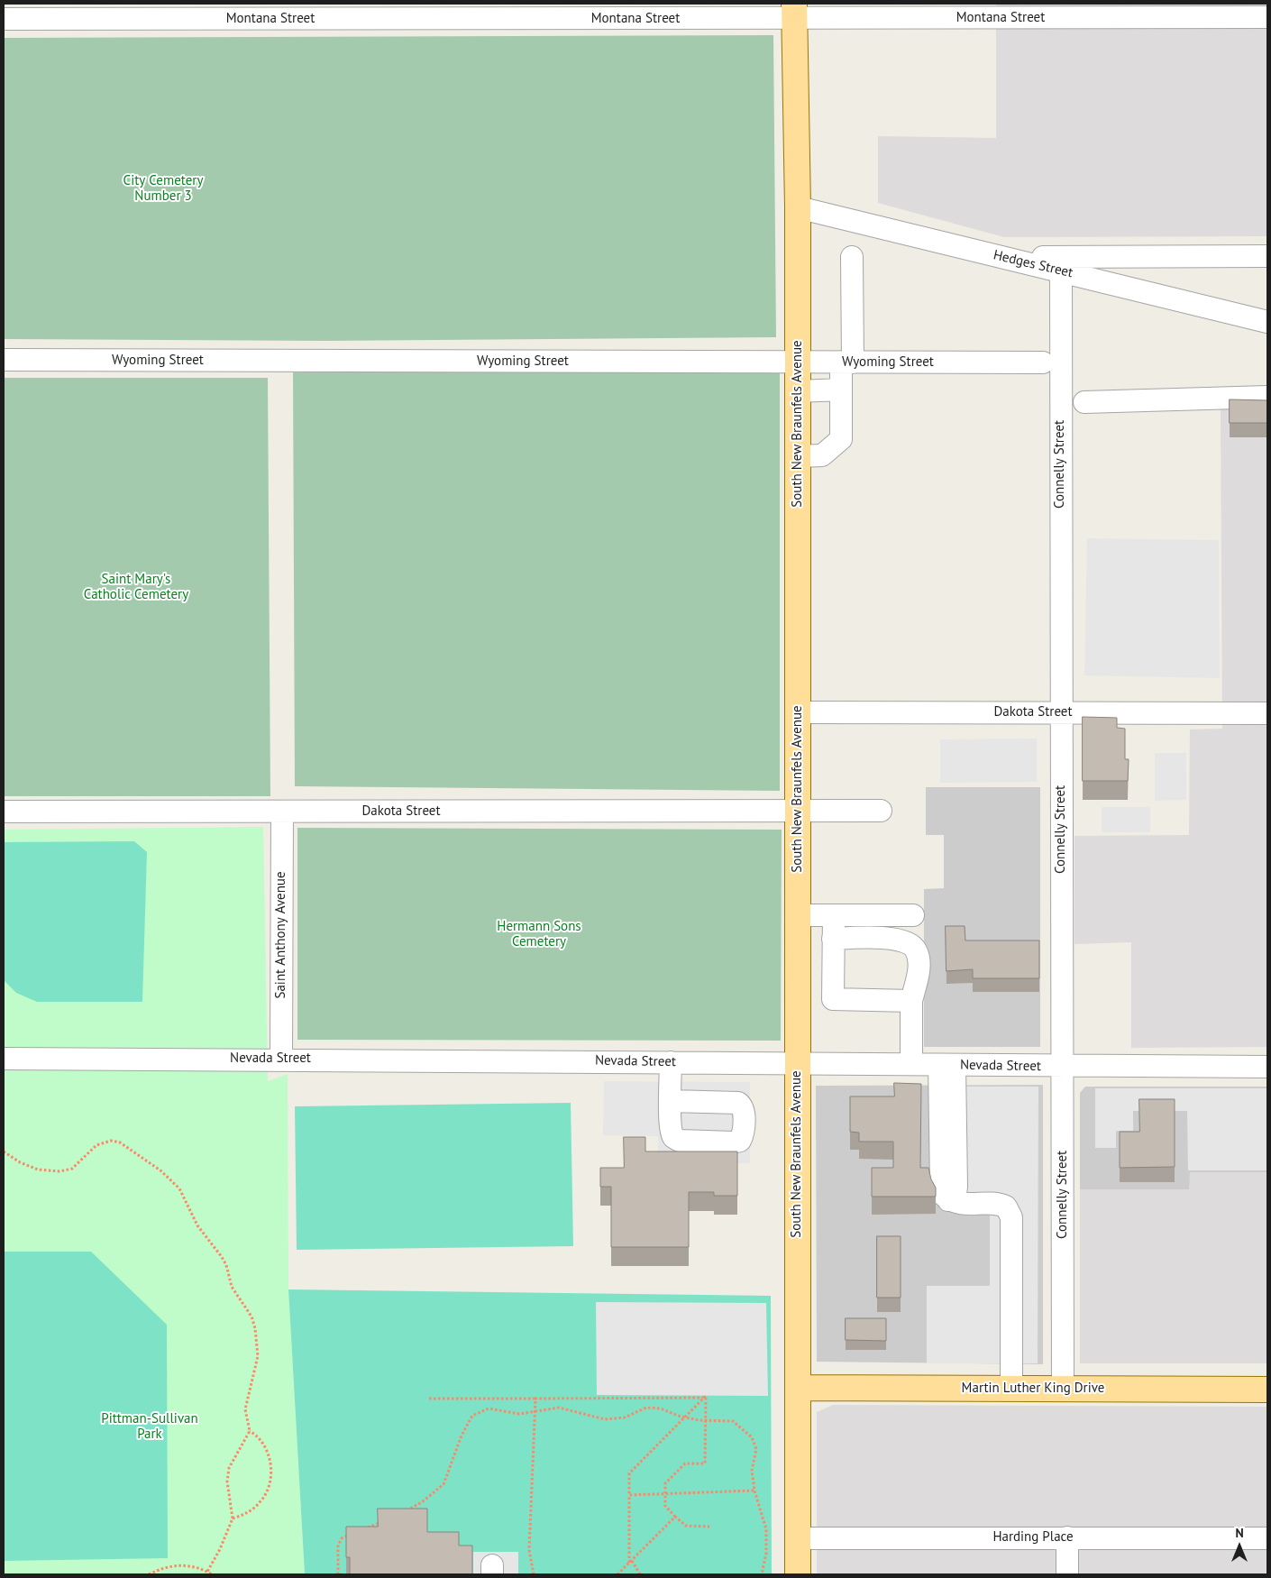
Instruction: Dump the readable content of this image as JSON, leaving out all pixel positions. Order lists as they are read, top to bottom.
{
  "streets": {
    "main road": ["South New Braunfels Avenue", "Martin Luther King Drive"],
    "street": [
      "Montana Street",
      "Hedges Street",
      "Wyoming Street",
      "Connelly Street",
      "Dakota Street",
      "Saint Anthony Avenue",
      "Nevada Street",
      "Harding Place"
    ]
  },
  "crossings": [
    ["Montana Street", "South New Braunfels Avenue"],
    ["Hedges Street", "South New Braunfels Avenue"],
    ["Hedges Street", "Connelly Street"],
    ["Wyoming Street", "South New Braunfels Avenue"],
    ["South New Braunfels Avenue", "Dakota Street"],
    ["South New Braunfels Avenue", "Nevada Street"],
    ["South New Braunfels Avenue", "Martin Luther King Drive"],
    ["South New Braunfels Avenue", "Harding Place"],
    ["Connelly Street", "Dakota Street"],
    ["Connelly Street", "Nevada Street"],
    ["Connelly Street", "Martin Luther King Drive"],
    ["Dakota Street", "Saint Anthony Avenue"],
    ["Saint Anthony Avenue", "Nevada Street"]
  ],
  "parks": [
    "City Cemetery Number 3",
    "Saint Mary's Catholic Cemetery",
    "Hermann Sons Cemetery",
    "Pittman-Sullivan Park"
  ],
  "north": "top"
}
